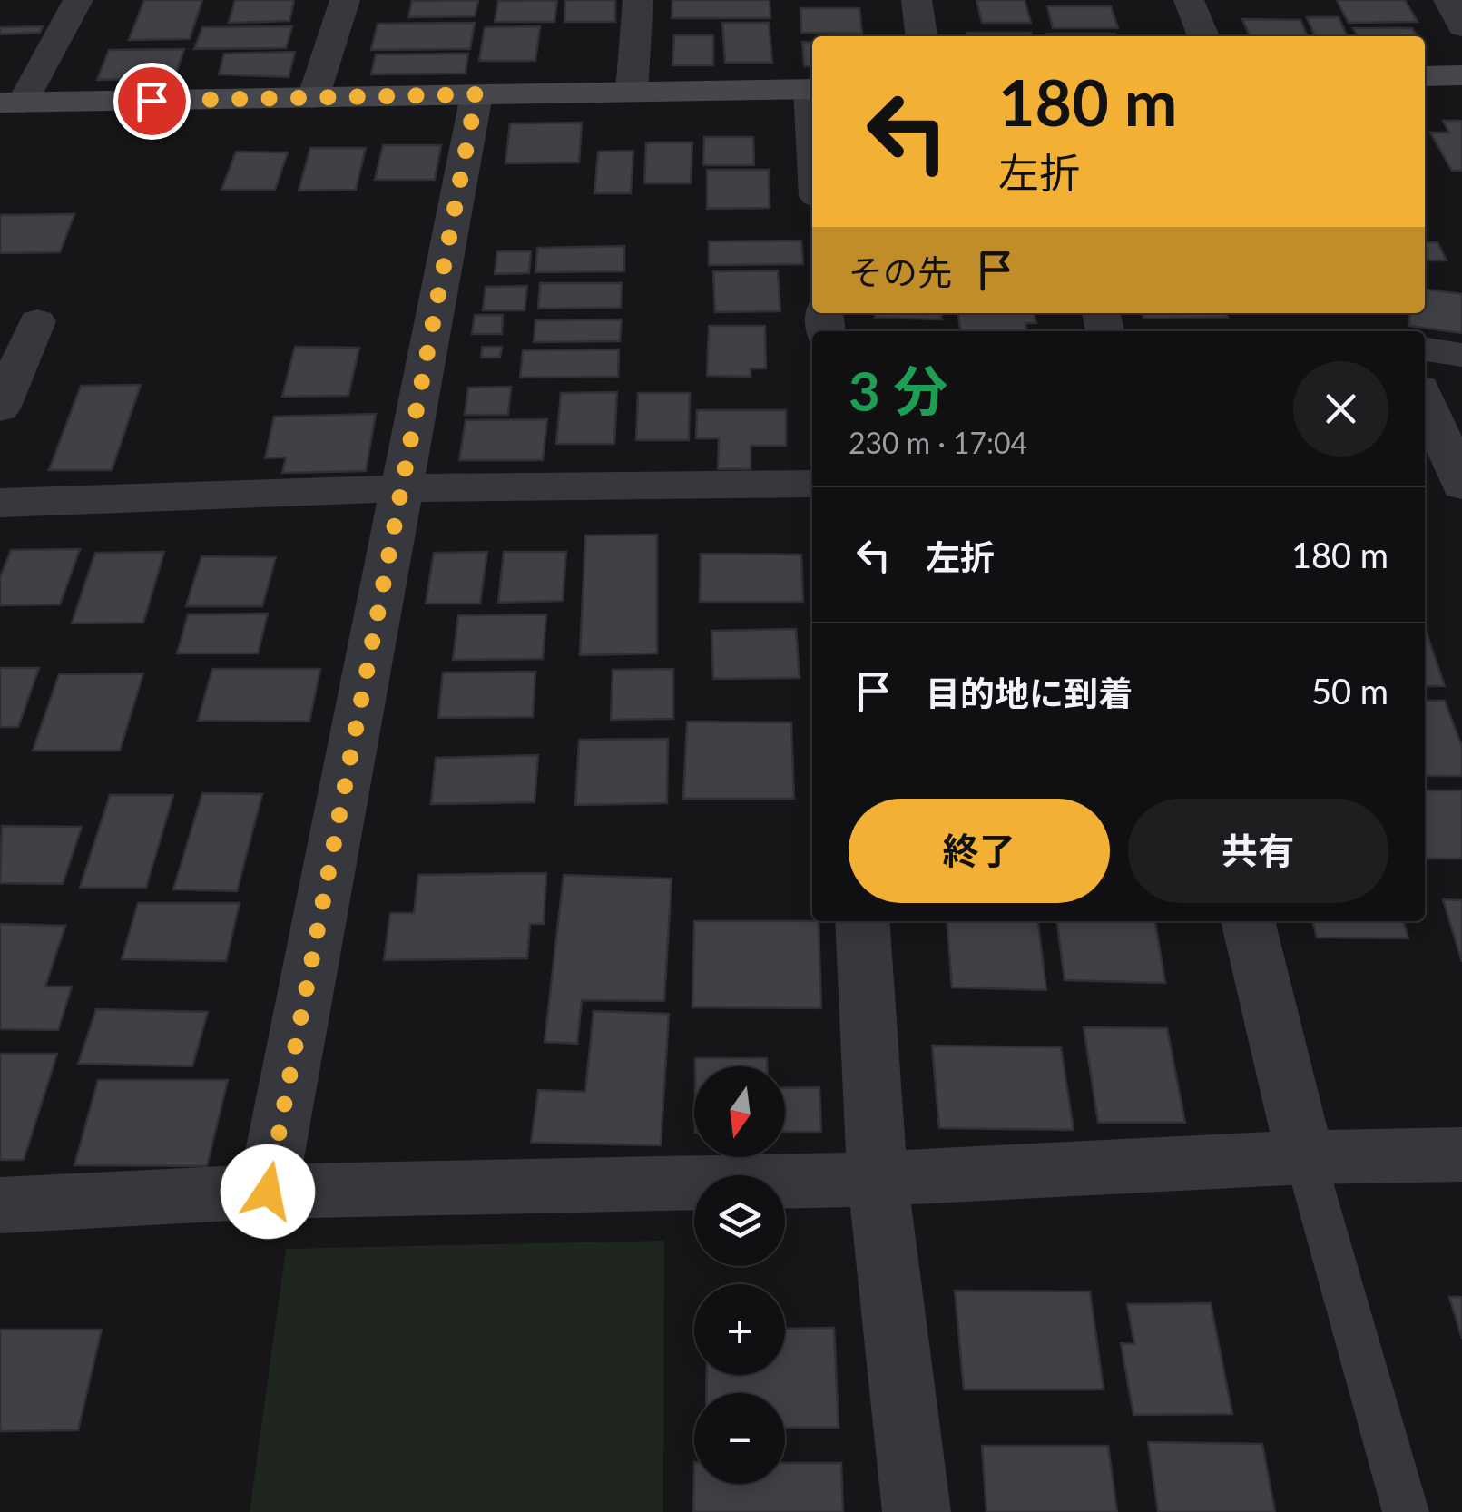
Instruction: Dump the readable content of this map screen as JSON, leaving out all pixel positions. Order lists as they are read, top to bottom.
{
  "north": "bottom",
  "page": {
    "turn": ["180 m", "左折"],
    "then": "その先",
    "heading": ["3 分", "230 m · 17:04"],
    "list": [
      {
        "name": "左折",
        "value": "180 m"
      },
      {
        "name": "目的地に到着",
        "value": "50 m"
      }
    ],
    "buttons": ["終了", "共有"],
    "map_buttons": ["+", "−"]
  }
}
